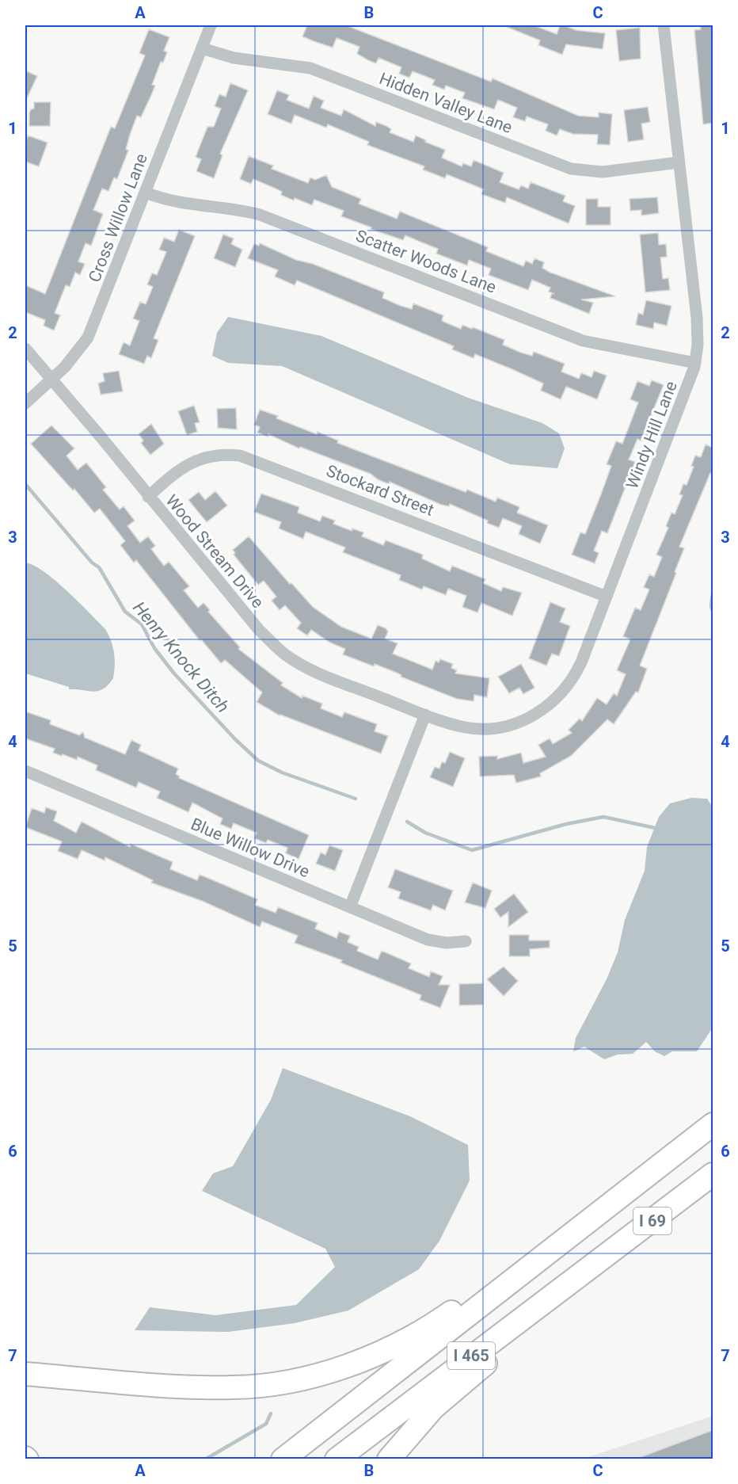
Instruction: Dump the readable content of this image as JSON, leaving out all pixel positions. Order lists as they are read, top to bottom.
{
  "streets": {
    "highway": ["I 69", "I 465"],
    "street": [
      "Hidden Valley Lane",
      "Cross Willow Lane",
      "Scatter Woods Lane",
      "Windy Hill Lane",
      "Stockard Street",
      "Wood Stream Drive",
      "Blue Willow Drive"
    ]
  },
  "crossings": [
    ["Hidden Valley Lane", "Cross Willow Lane"],
    ["Hidden Valley Lane", "Windy Hill Lane"],
    ["Cross Willow Lane", "Scatter Woods Lane"],
    ["Cross Willow Lane", "Wood Stream Drive"],
    ["Scatter Woods Lane", "Windy Hill Lane"],
    ["Windy Hill Lane", "Stockard Street"],
    ["Windy Hill Lane", "Wood Stream Drive"],
    ["Stockard Street", "Wood Stream Drive"],
    ["I 69", "I 465"]
  ],
  "water": ["Henry Knock Ditch"],
  "grid": {
    "columns": ["A", "B", "C"],
    "rows": [
      "1",
      "2",
      "3",
      "4",
      "5",
      "6",
      "7"
    ]
  }
}
